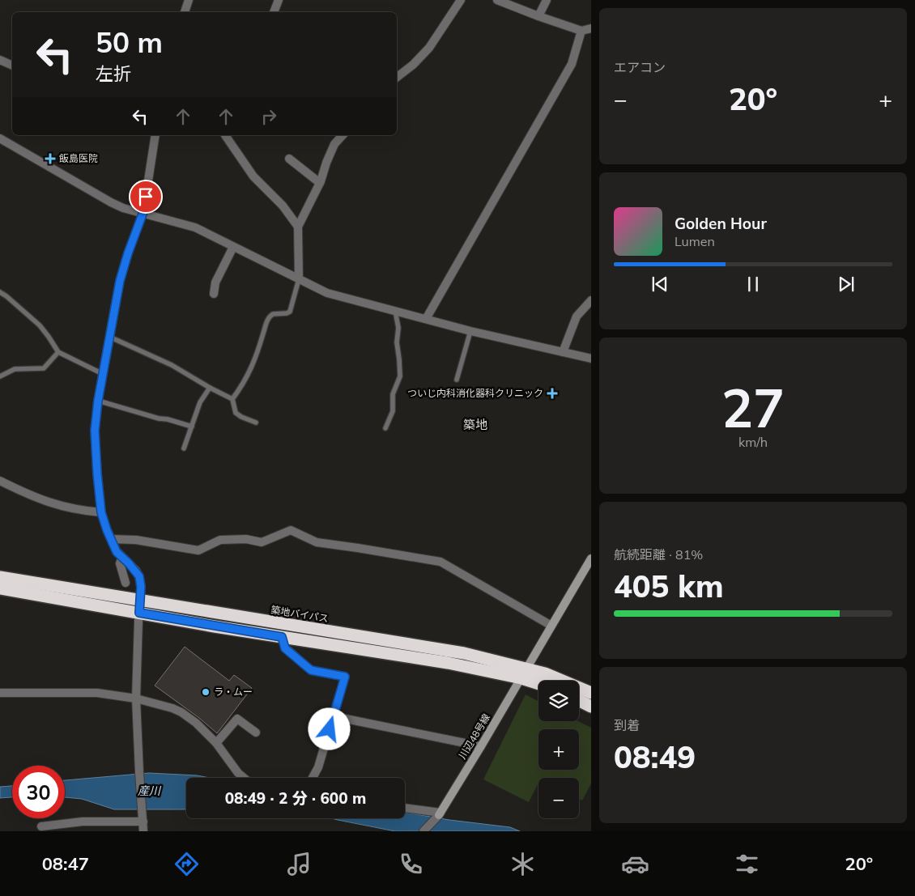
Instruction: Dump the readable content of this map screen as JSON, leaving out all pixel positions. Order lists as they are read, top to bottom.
{
  "streets": {
    "highway": ["築地バイパス"],
    "street": ["川辺48号線"]
  },
  "crossings": [
    ["築地バイパス", "川辺48号線"]
  ],
  "districts": ["築地"],
  "water": ["産川"],
  "places": {
    "health": ["飯島医院", "ついじ内科消化器科クリニック"],
    "other": ["ラ・ムー"]
  },
  "page": {
    "tile": [
      "エアコン",
      ["27", "km/h"],
      ["航続距離 · 81%", "405 km"],
      ["到着", "08:49"]
    ],
    "turn": ["50 m", "左折"],
    "heat": ["−", "20°", "+"],
    "song": ["Golden Hour", "Lumen"],
    "map_buttons": ["+", "−"],
    "limit": "30",
    "trip": "08:49 · 2 分 · 600 m",
    "tabs": ["08:47", "20°"]
  }
}
